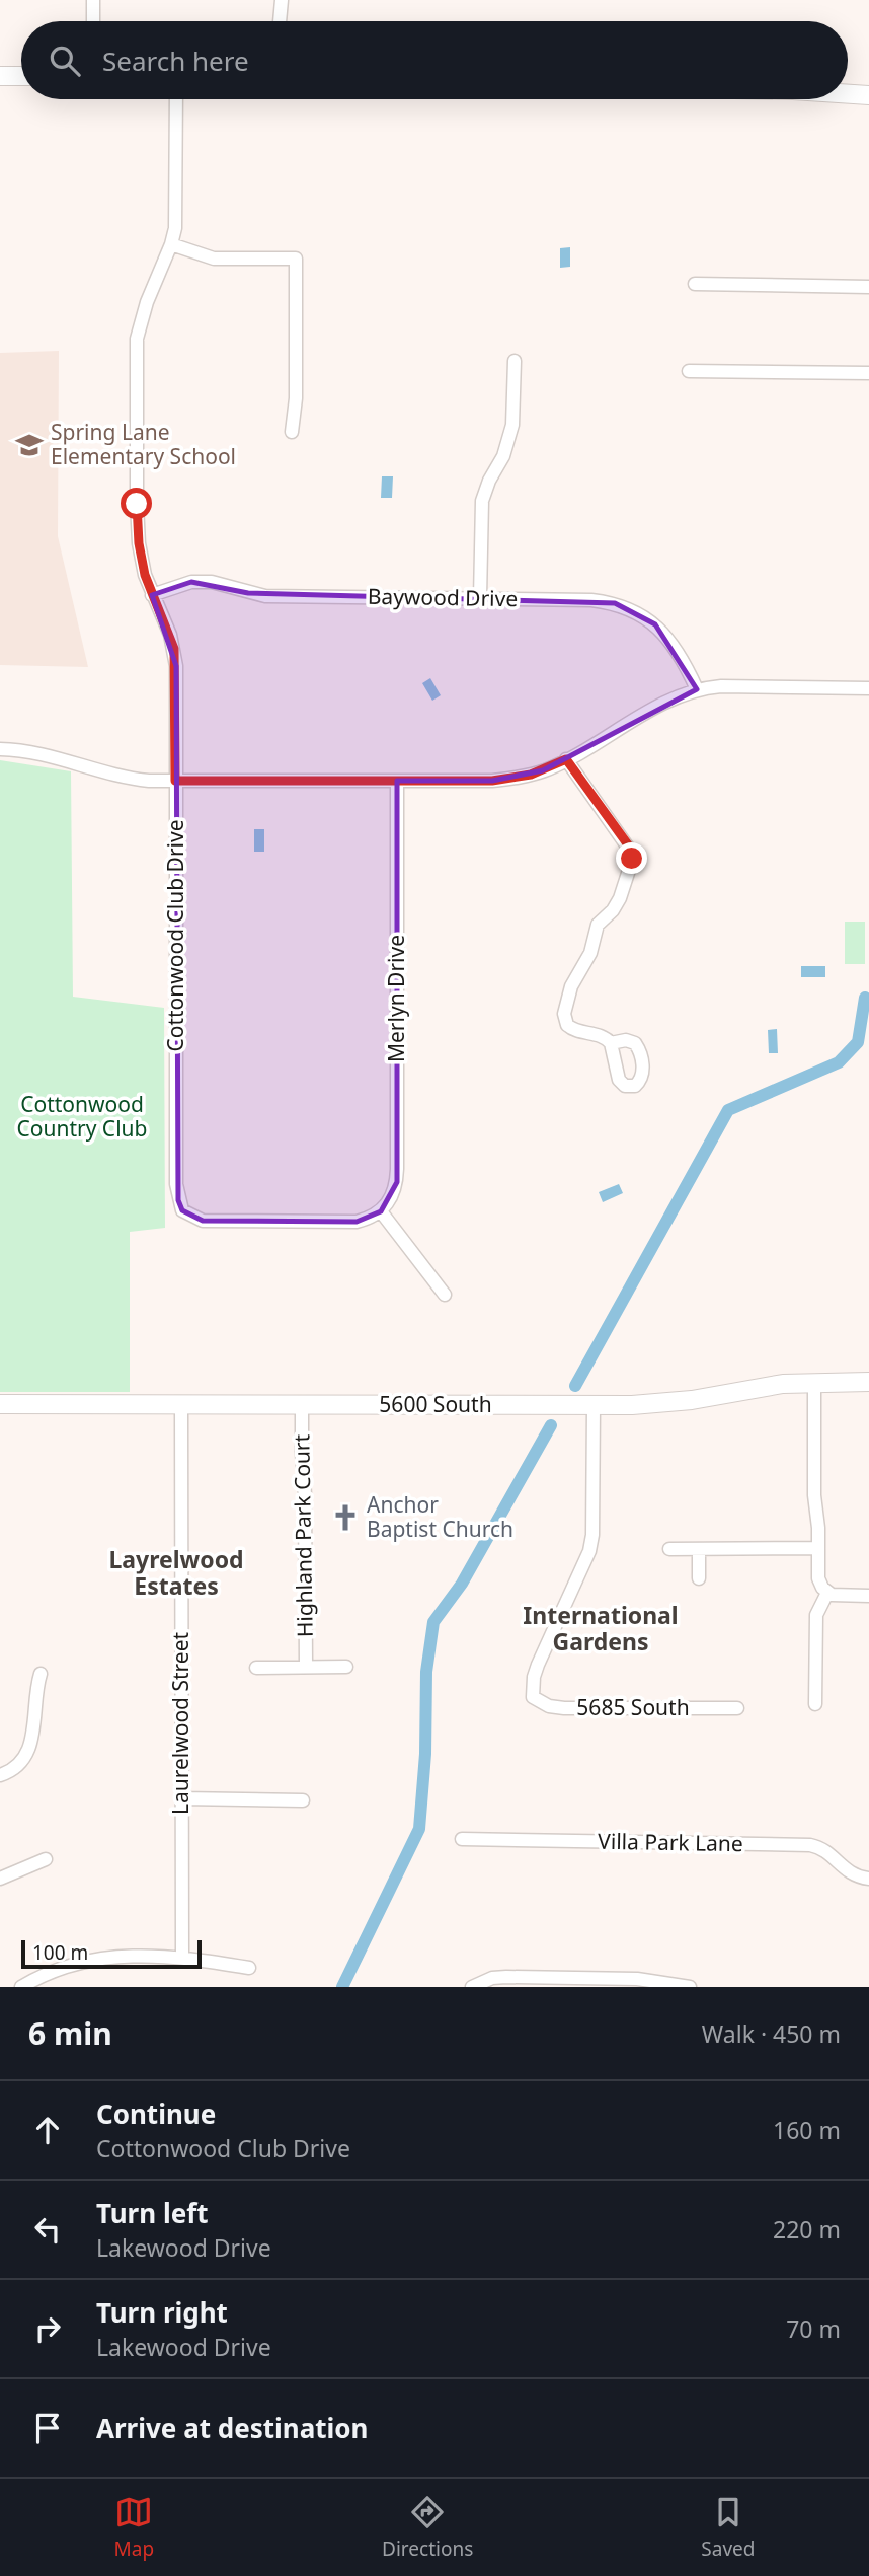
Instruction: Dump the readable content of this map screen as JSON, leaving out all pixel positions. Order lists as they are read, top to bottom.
{
  "streets": {
    "main road": ["5600 South"],
    "street": [
      "Baywood Drive",
      "Cottonwood Club Drive",
      "Merlyn Drive",
      "Highland Park Court",
      "5685 South",
      "Laurelwood Street",
      "Villa Park Lane"
    ]
  },
  "crossings": [
    ["Baywood Drive", "Cottonwood Club Drive"],
    ["Cottonwood Club Drive", "Merlyn Drive"],
    ["5600 South", "Highland Park Court"],
    ["5600 South", "5685 South"],
    ["5600 South", "Laurelwood Street"]
  ],
  "districts": ["Layrelwood Estates", "International Gardens"],
  "parks": ["Cottonwood Country Club"],
  "places": {
    "school or university": ["Spring Lane Elementary School"],
    "church": ["Anchor Baptist Church"]
  },
  "scale_bar": "100 m",
  "page": {
    "search": "Search here",
    "scale": "100 m",
    "heading": ["6 min", "Walk · 450 m"],
    "list": [
      ["Continue", "Cottonwood Club Drive", "160 m"],
      ["Turn left", "Lakewood Drive", "220 m"],
      ["Turn right", "Lakewood Drive", "70 m"],
      "Arrive at destination"
    ],
    "nav": ["Map", "Directions", "Saved"]
  }
}
